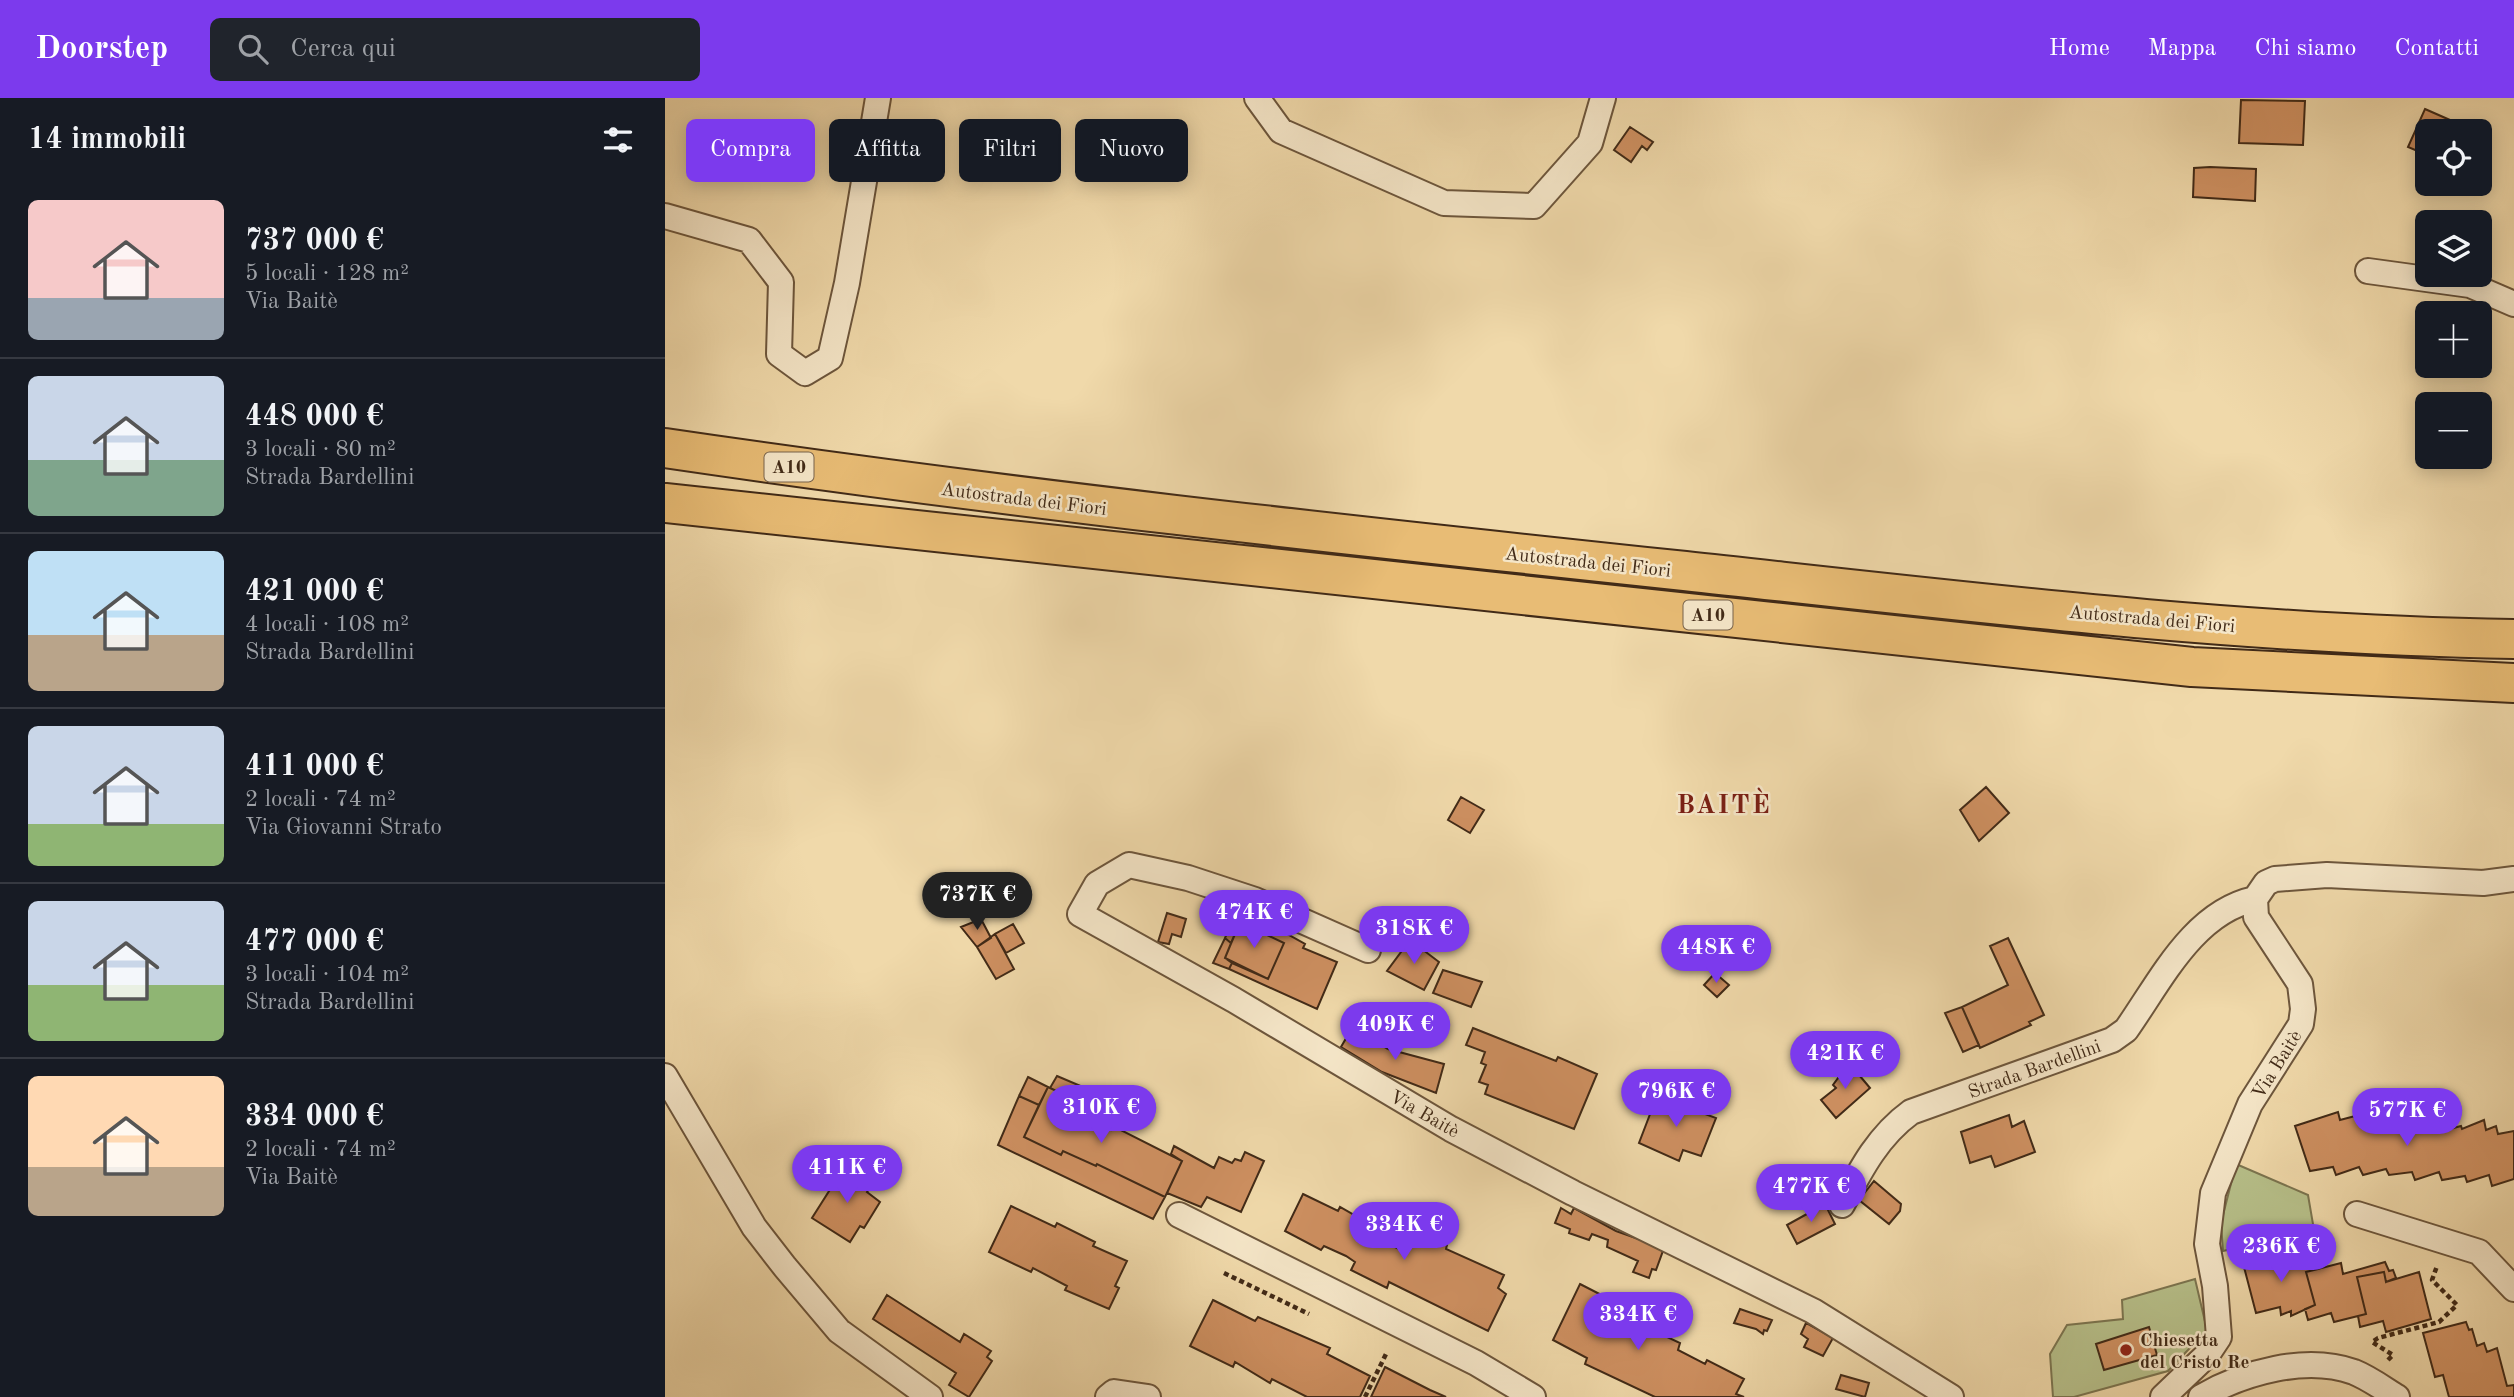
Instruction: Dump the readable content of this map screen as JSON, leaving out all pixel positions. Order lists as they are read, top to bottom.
{
  "streets": {
    "highway": ["A10", "Autostrada dei Fiori"],
    "street": ["Via Baitè", "Strada Bardellini"]
  },
  "crossings": [
    ["Via Baitè", "Strada Bardellini"]
  ],
  "districts": ["BAITÈ"],
  "places": ["Chiesetta del Cristo Re"],
  "page": {
    "header": "Doorstep",
    "search": "Cerca qui",
    "nav": [
      "Home",
      "Mappa",
      "Chi siamo",
      "Contatti"
    ],
    "heading": "14 immobili",
    "map_buttons": ["+", "−"],
    "chip": [
      "Compra",
      "Affitta",
      "Filtri",
      "Nuovo"
    ],
    "list": [
      {
        "name": "737 000 €",
        "note": "5 locali · 128 m² · Via Baitè"
      },
      {
        "name": "448 000 €",
        "note": "3 locali · 80 m² · Strada Bardellini"
      },
      {
        "name": "421 000 €",
        "note": "4 locali · 108 m² · Strada Bardellini"
      },
      {
        "name": "411 000 €",
        "note": "2 locali · 74 m² · Via Giovanni Strato"
      },
      {
        "name": "477 000 €",
        "note": "3 locali · 104 m² · Strada Bardellini"
      },
      {
        "name": "334 000 €",
        "note": "2 locali · 74 m² · Via Baitè"
      }
    ],
    "price": [
      "737K €",
      "474K €",
      "318K €",
      "448K €",
      "409K €",
      "421K €",
      "796K €",
      "310K €",
      "577K €",
      "411K €",
      "477K €",
      "334K €",
      "236K €",
      "334K €"
    ]
  }
}
